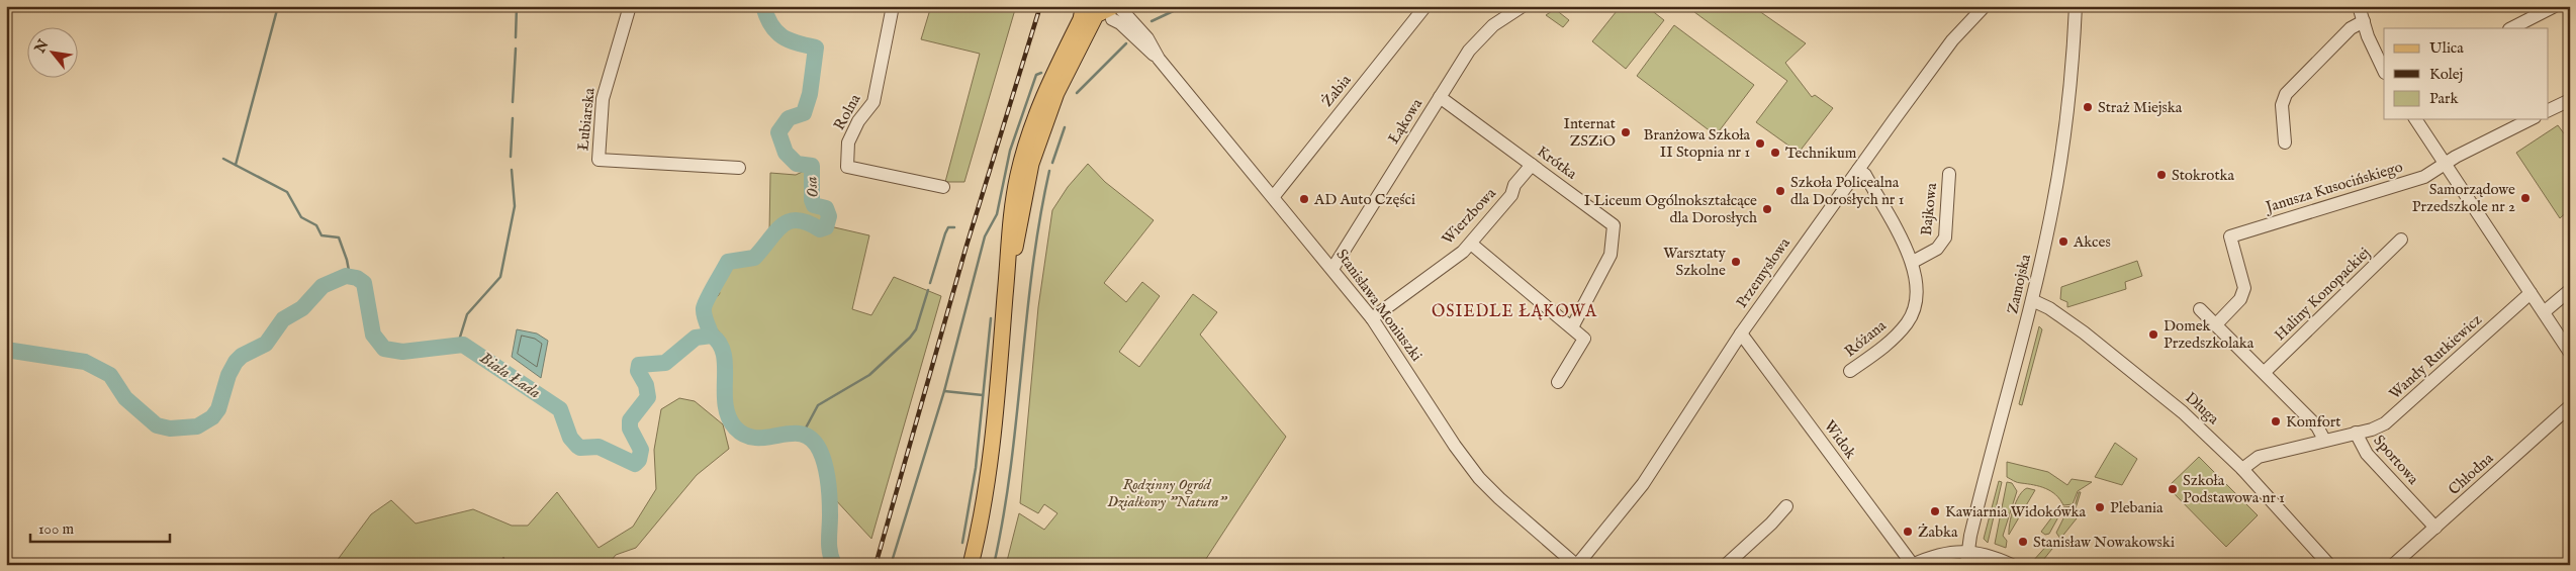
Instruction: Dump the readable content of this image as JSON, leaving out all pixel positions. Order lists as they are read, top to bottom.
{
  "streets": {
    "street": [
      "Żabia",
      "Rolna",
      "Łubiarska",
      "Łąkowa",
      "Krótka",
      "Janusza Kusocińskiego",
      "Bajkowa",
      "Wierzbowa",
      "Przemysłowa",
      "Zamojska",
      "Haliny Konopackiej",
      "Stanisława Moniuszki",
      "Różana",
      "Wandy Rutkiewicz",
      "Długa",
      "Widok",
      "Sportowa",
      "Chłodna"
    ]
  },
  "crossings": [
    ["Żabia", "Stanisława Moniuszki"],
    ["Łąkowa", "Krótka"],
    ["Łąkowa", "Stanisława Moniuszki"],
    ["Krótka", "Wierzbowa"],
    ["Bajkowa", "Różana"],
    ["Wierzbowa", "Stanisława Moniuszki"],
    ["Przemysłowa", "Stanisława Moniuszki"],
    ["Przemysłowa", "Różana"],
    ["Przemysłowa", "Widok"],
    ["Zamojska", "Długa"],
    ["Wandy Rutkiewicz", "Sportowa"],
    ["Długa", "Sportowa"],
    ["Sportowa", "Chłodna"]
  ],
  "districts": ["OSIEDLE ŁĄKOWA"],
  "water": ["Osa", "Biała Łada"],
  "parks": ["Rodzinny Ogród Działkowy \"Natura\""],
  "places": [
    "Straż Miejska",
    "Internat ZSZiO",
    "Branżowa Szkoła II Stopnia nr 1",
    "Technikum",
    "Stokrotka",
    "Szkoła Policealna dla Dorosłych nr 1",
    "Samorządowe Przedszkole nr 2",
    "AD Auto Części",
    "I Liceum Ogólnokształcące dla Dorosłych",
    "Akces",
    "Warsztaty Szkolne",
    "Domek Przedszkolaka",
    "Komfort",
    "Szkoła Podstawowa nr 1",
    "Plebania",
    "Kawiarnia Widokówka",
    "Żabka",
    "Stanisław Nowakowski"
  ],
  "legend": ["Ulica", "Kolej", "Park"],
  "scale_bar": "100 m",
  "north": "top left"
}
